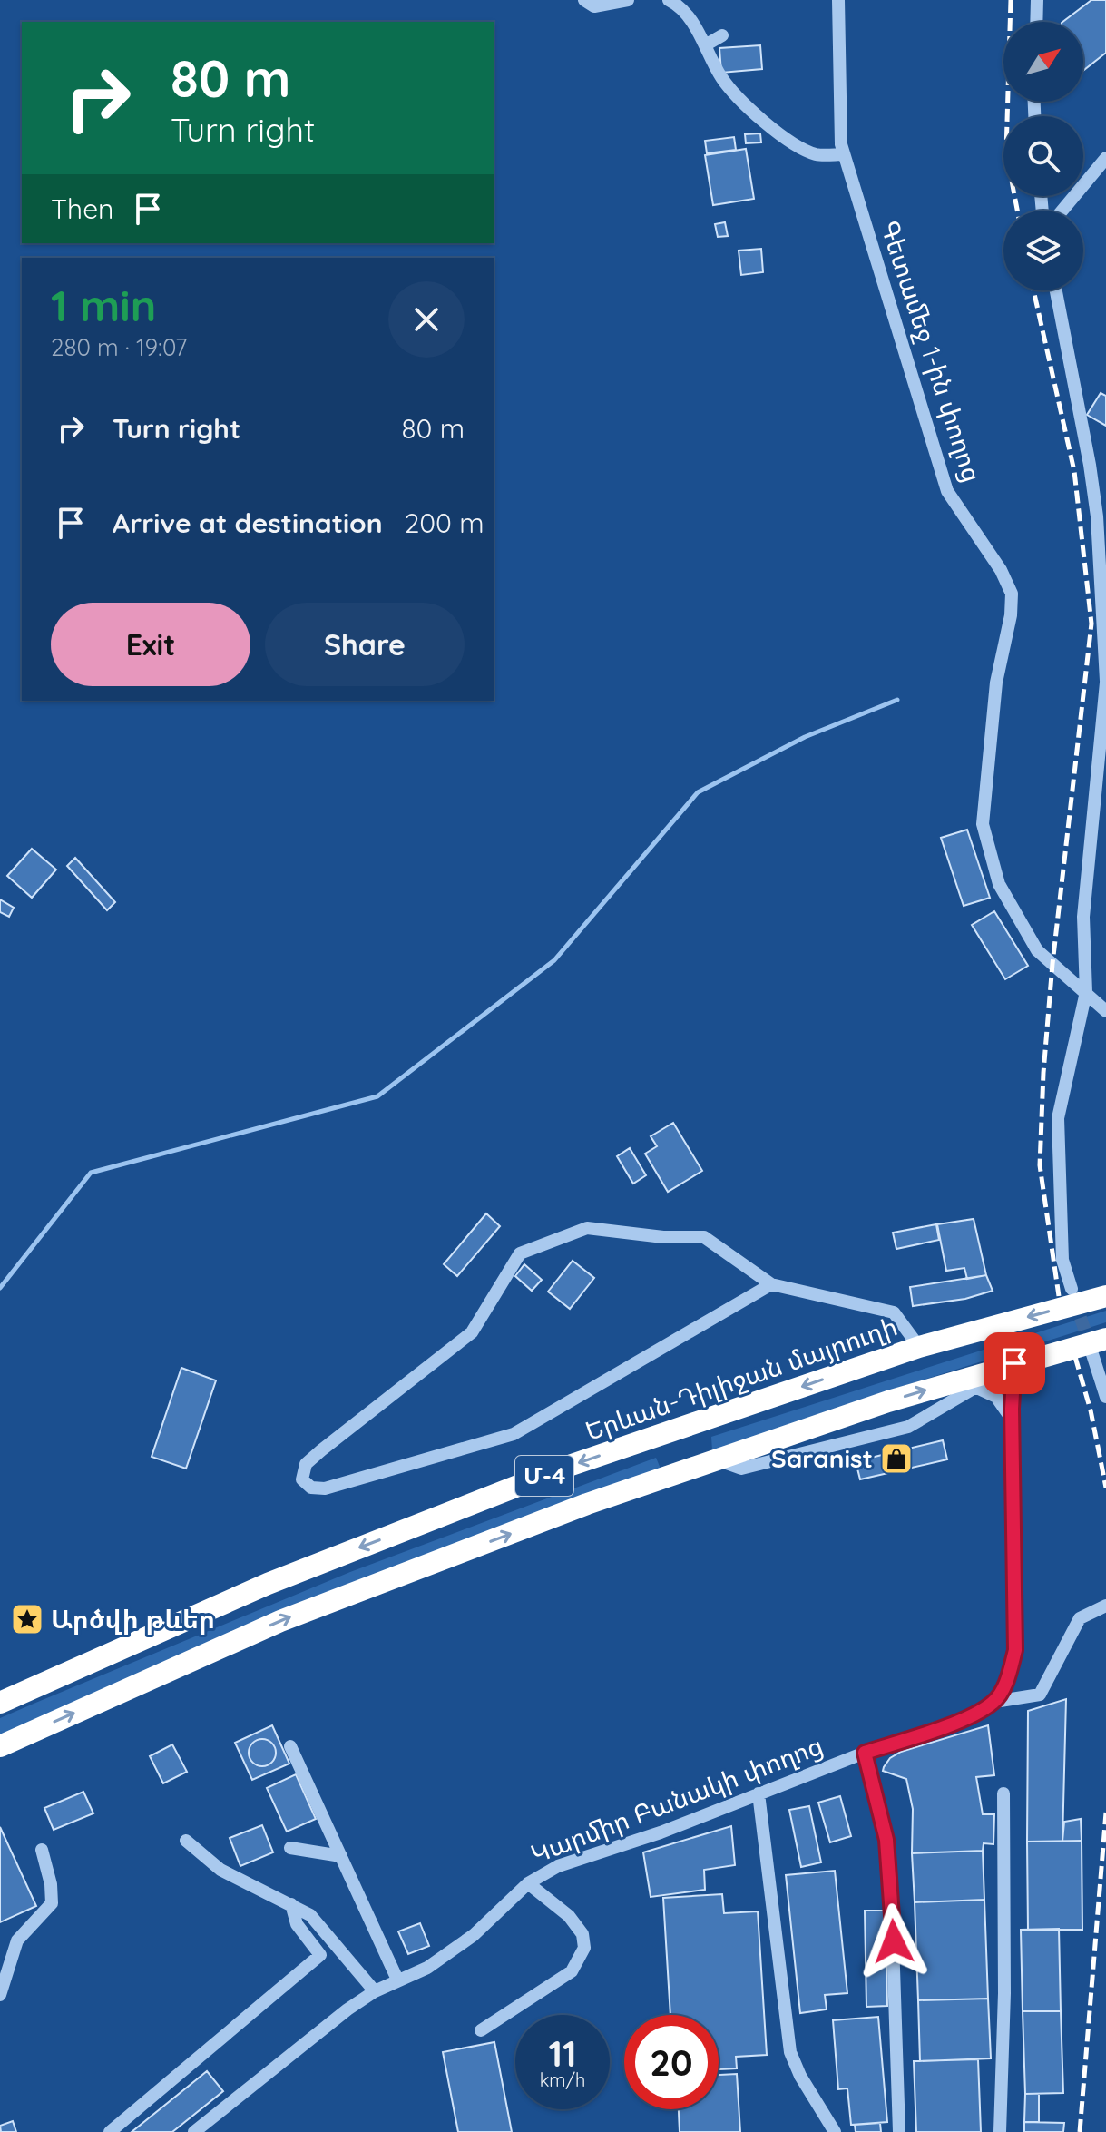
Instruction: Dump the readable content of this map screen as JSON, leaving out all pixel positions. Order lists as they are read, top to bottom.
{
  "streets": {
    "highway": ["Երևան-Դիլիջան մայրուղի", "Մ-4"],
    "street": ["Գետամեջ 1-ին փողոց", "Կարմիր Բանակի փողոց"]
  },
  "places": {
    "shop": ["Saranist"],
    "place": ["Արծվի թևեր"]
  },
  "north": "top right",
  "page": {
    "turn": ["80 m", "Turn right"],
    "then": "Then",
    "heading": ["1 min", "280 m · 19:07"],
    "list": [
      {
        "name": "Turn right",
        "value": "80 m"
      },
      {
        "name": "Arrive at destination",
        "value": "200 m"
      }
    ],
    "buttons": ["Exit", "Share"],
    "speed": "11 km/h",
    "limit": "20"
  }
}
